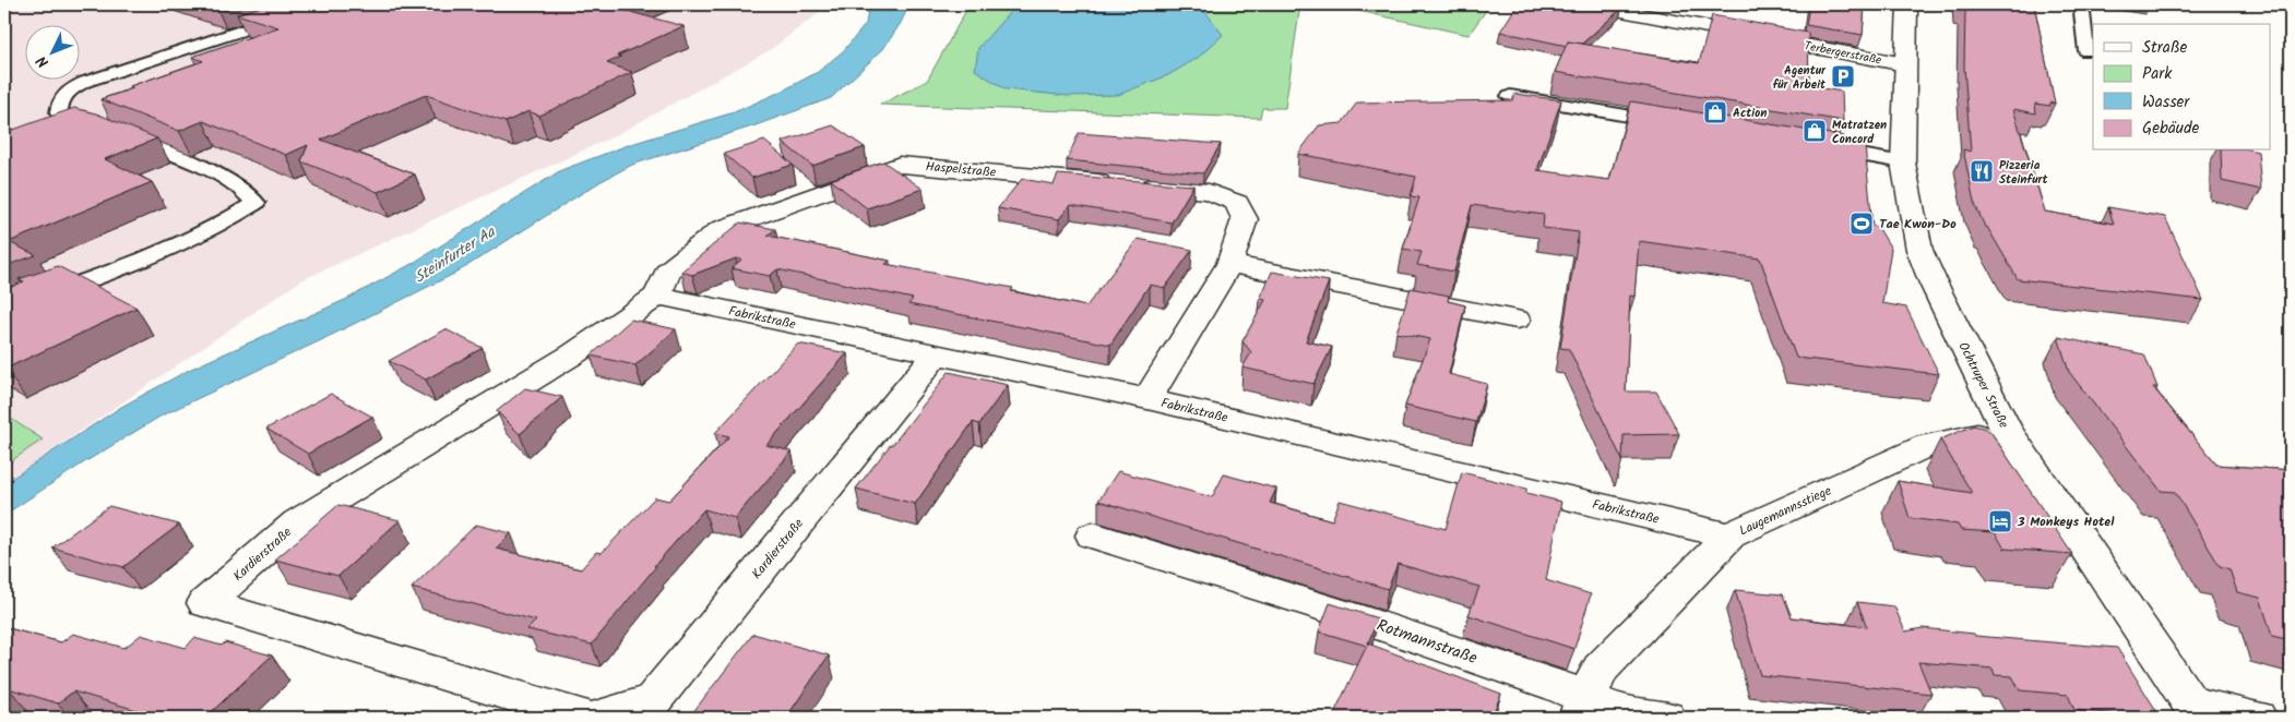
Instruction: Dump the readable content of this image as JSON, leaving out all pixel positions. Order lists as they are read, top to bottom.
{
  "streets": {
    "street": [
      "Terbergerstraße",
      "Haspelstraße",
      "Fabrikstraße",
      "Ochtruper Straße",
      "Laugemannsstiege",
      "Kardierstraße",
      "Rotmannstraße"
    ]
  },
  "crossings": [
    ["Terbergerstraße", "Ochtruper Straße"],
    ["Haspelstraße", "Fabrikstraße"],
    ["Haspelstraße", "Kardierstraße"],
    ["Fabrikstraße", "Laugemannsstiege"],
    ["Fabrikstraße", "Kardierstraße"],
    ["Ochtruper Straße", "Laugemannsstiege"],
    ["Laugemannsstiege", "Rotmannstraße"]
  ],
  "water": ["Steinfurter Aa"],
  "places": {
    "parking": ["Agentur für Arbeit"],
    "shop": ["Action", "Matratzen Concord"],
    "restaurant": ["Pizzeria Steinfurt"],
    "sports": ["Tae Kwon-Do"],
    "hotel": ["3 Monkeys Hotel"]
  },
  "legend": [
    "Straße",
    "Park",
    "Wasser",
    "Gebäude"
  ],
  "north": "bottom left"
}
